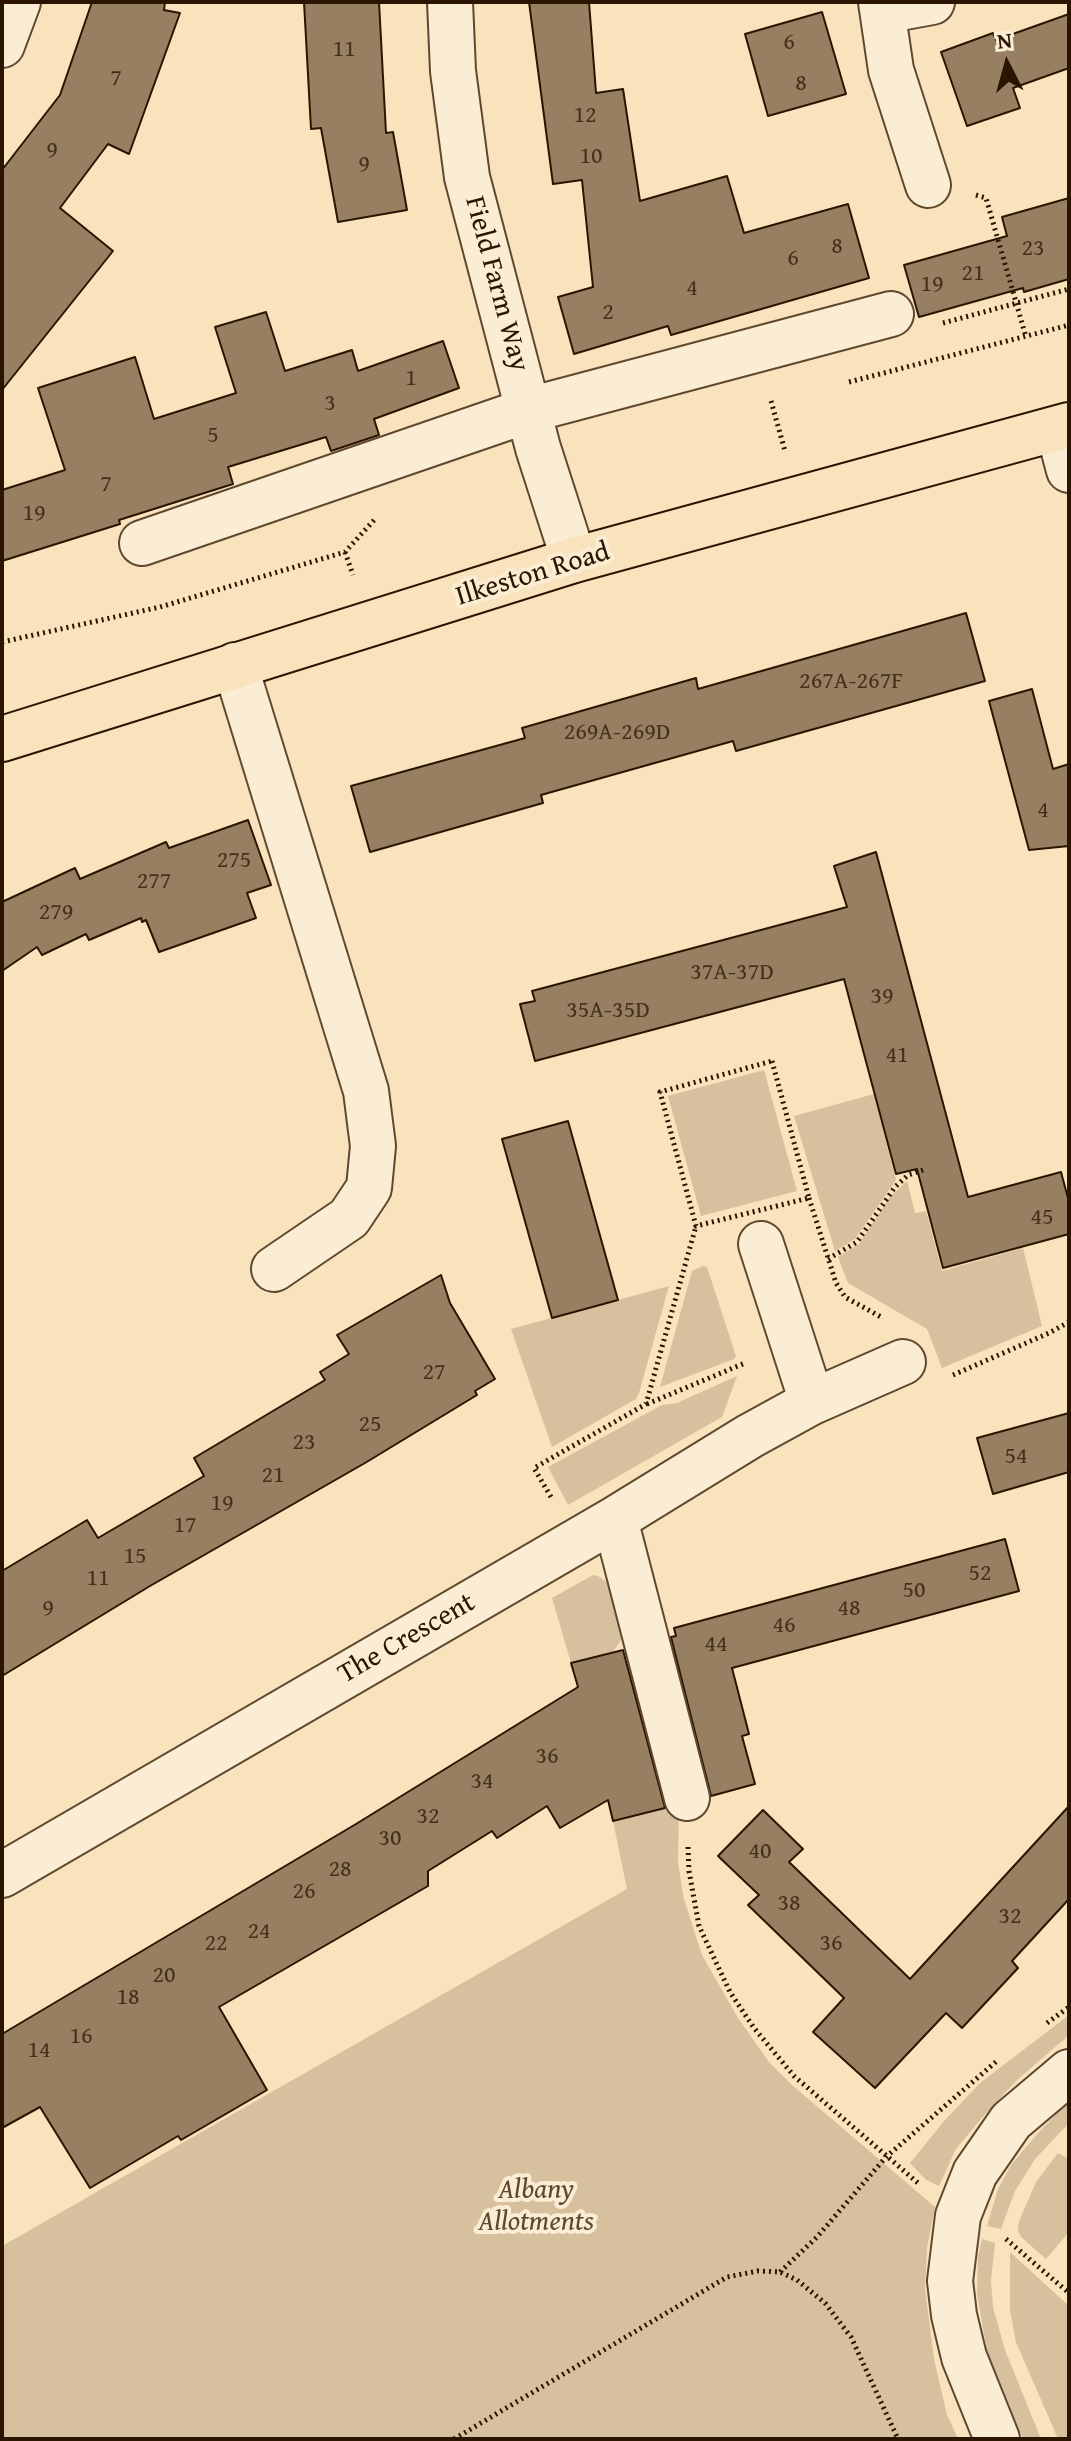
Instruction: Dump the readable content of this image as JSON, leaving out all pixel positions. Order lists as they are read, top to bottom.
{
  "streets": {
    "main road": ["Ilkeston Road"],
    "street": ["Field Farm Way", "The Crescent"]
  },
  "crossings": [
    ["Field Farm Way", "Ilkeston Road"]
  ],
  "parks": ["Albany Allotments"],
  "house_numbers": [
    "6",
    "11",
    "7",
    "8",
    "12",
    "9",
    "10",
    "9",
    "8",
    "23",
    "6",
    "21",
    "19",
    "4",
    "2",
    "1",
    "3",
    "5",
    "7",
    "19",
    "267A-267F",
    "269A-269D",
    "4",
    "275",
    "277",
    "279",
    "37A-37D",
    "39",
    "35A-35D",
    "41",
    "45",
    "27",
    "25",
    "23",
    "54",
    "21",
    "19",
    "17",
    "15",
    "52",
    "11",
    "50",
    "9",
    "48",
    "46",
    "44",
    "36",
    "34",
    "32",
    "30",
    "40",
    "28",
    "26",
    "38",
    "32",
    "24",
    "22",
    "36",
    "20",
    "18",
    "16",
    "14"
  ],
  "north": "top"
}
